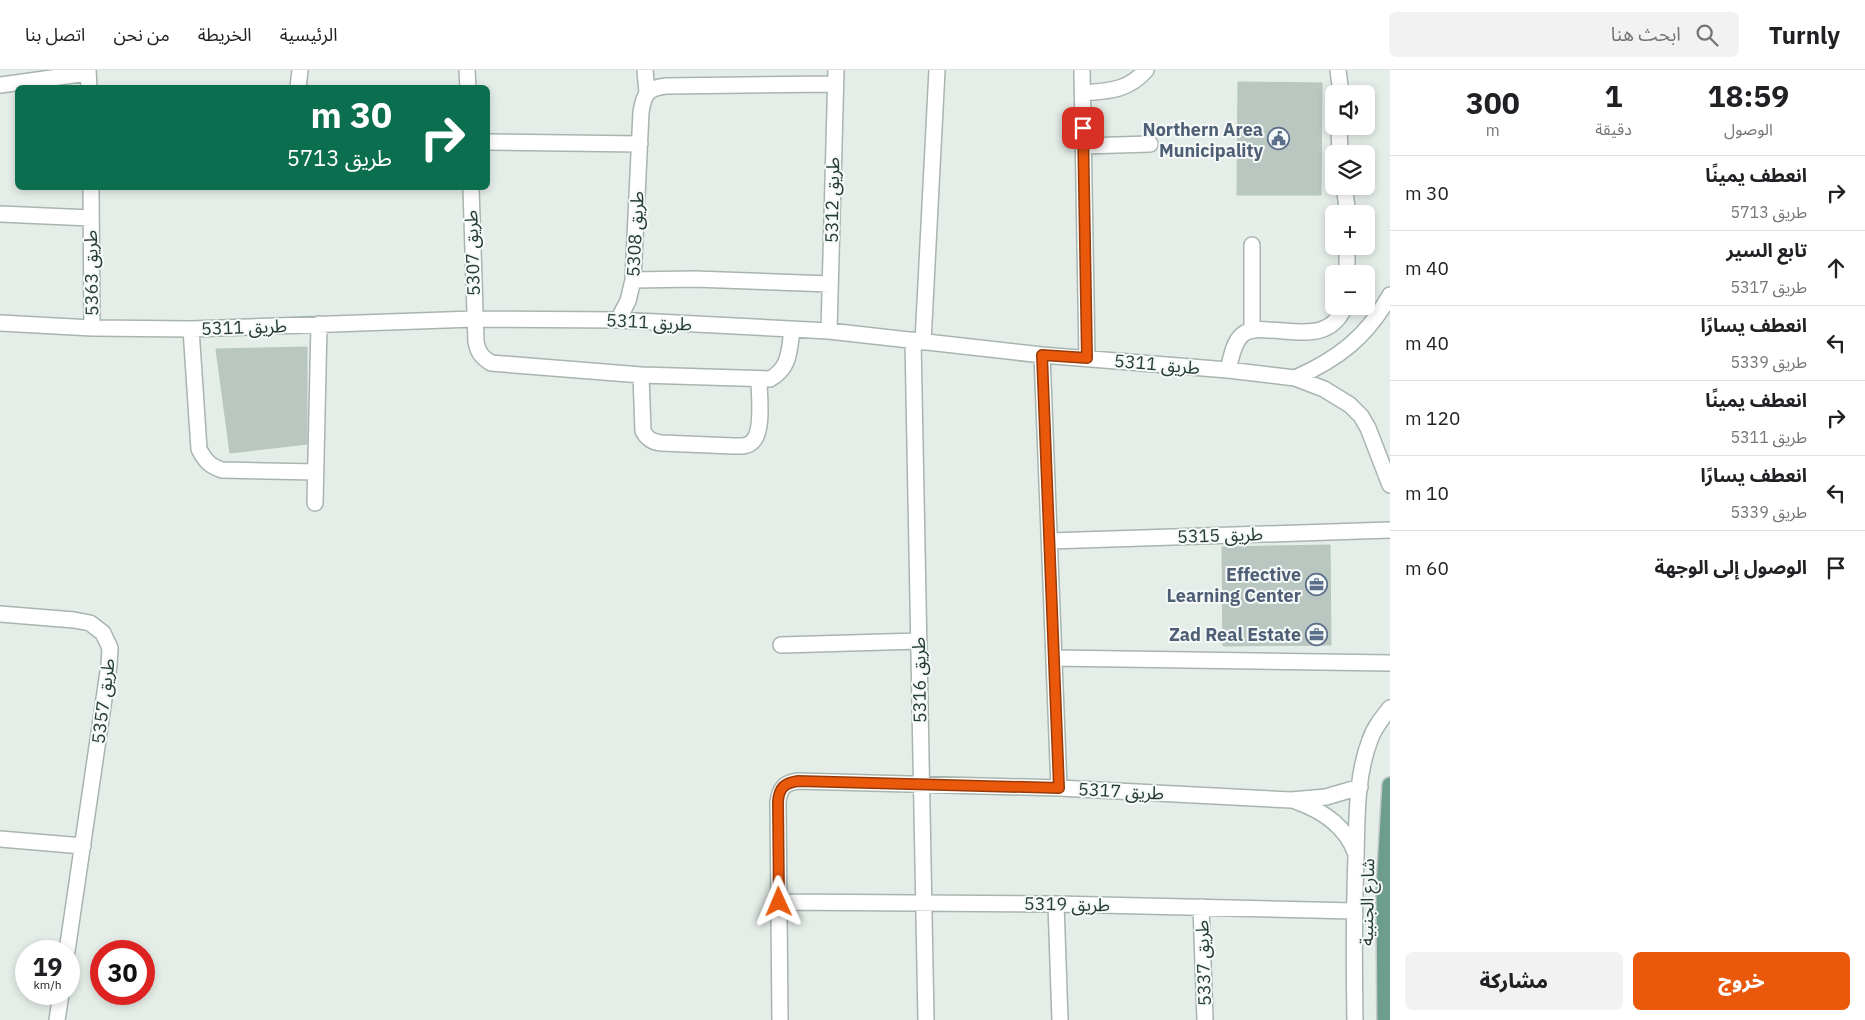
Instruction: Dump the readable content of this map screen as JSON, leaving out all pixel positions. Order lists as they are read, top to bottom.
{
  "streets": {
    "main road": ["شارع الجنبية"],
    "street": [
      "طريق 5312",
      "طريق 5308",
      "طريق 5307",
      "طريق 5363",
      "طريق 5311",
      "طريق 5315",
      "طريق 5316",
      "طريق 5357",
      "طريق 5317",
      "طريق 5319",
      "طريق 5337"
    ]
  },
  "crossings": [
    ["طريق 5312", "طريق 5311"],
    ["طريق 5308", "طريق 5311"],
    ["طريق 5307", "طريق 5311"],
    ["طريق 5363", "طريق 5311"],
    ["طريق 5311", "طريق 5316"],
    ["طريق 5316", "طريق 5317"],
    ["طريق 5316", "طريق 5319"],
    ["طريق 5317", "طريق 5319"],
    ["طريق 5319", "طريق 5337"]
  ],
  "places": {
    "public building": ["Northern Area Municipality"],
    "office": ["Effective Learning Center", "Zad Real Estate"]
  },
  "page": {
    "header": "Turnly",
    "search": "ابحث هنا",
    "nav": [
      "الرئيسية",
      "الخريطة",
      "من نحن",
      "اتصل بنا"
    ],
    "eta": [
      "18:59",
      "الوصول",
      "1",
      "دقيقة",
      "300",
      "m"
    ],
    "map_buttons": ["+", "−"],
    "turn": ["30 m", "طريق 5713"],
    "list": [
      {
        "name": "انعطف يمينًا",
        "note": "طريق 5713",
        "value": "30 m"
      },
      {
        "name": "تابع السير",
        "note": "طريق 5317",
        "value": "40 m"
      },
      {
        "name": "انعطف يسارًا",
        "note": "طريق 5339",
        "value": "40 m"
      },
      {
        "name": "انعطف يمينًا",
        "note": "طريق 5311",
        "value": "120 m"
      },
      {
        "name": "انعطف يسارًا",
        "note": "طريق 5339",
        "value": "10 m"
      },
      {
        "name": "الوصول إلى الوجهة",
        "value": "60 m"
      }
    ],
    "speed": "19 km/h",
    "limit": "30",
    "buttons": ["خروج", "مشاركة"]
  }
}
